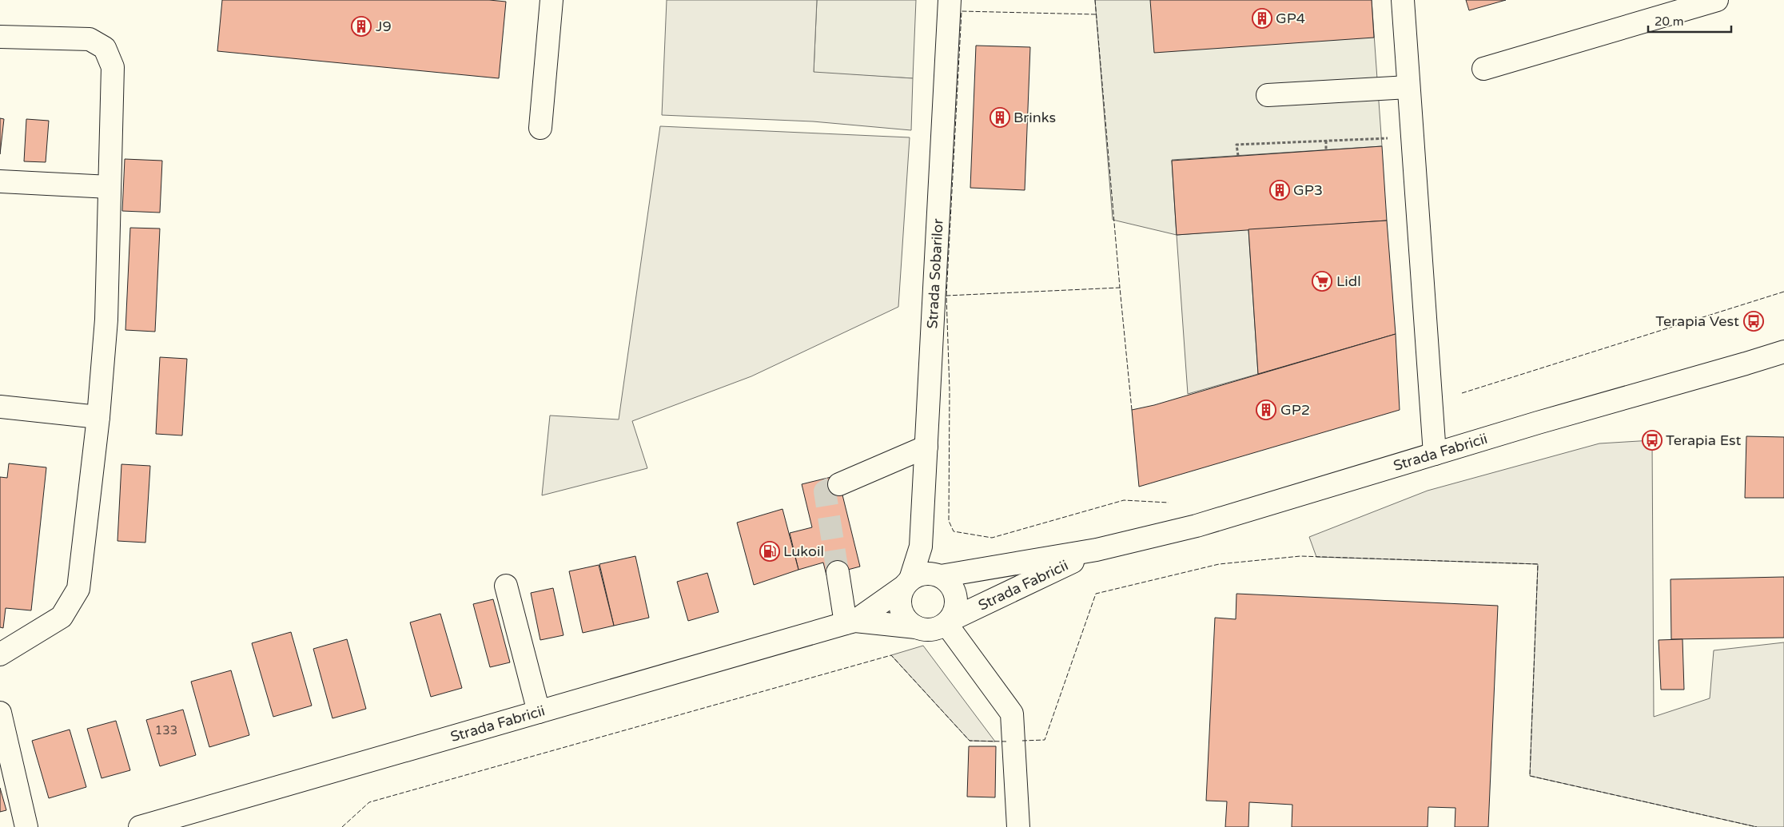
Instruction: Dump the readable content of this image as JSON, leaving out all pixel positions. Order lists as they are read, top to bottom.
{
  "streets": {
    "main road": ["Strada Sobarilor", "Strada Fabricii"]
  },
  "crossings": [
    ["Strada Sobarilor", "Strada Fabricii"]
  ],
  "places": {
    "building": [
      "GP4",
      "J9",
      "Brinks",
      "GP3",
      "GP2"
    ],
    "supermarket": ["Lidl"],
    "bus stop": ["Terapia Vest", "Terapia Est"],
    "fuel station": ["Lukoil"]
  },
  "house_numbers": ["133"],
  "scale_bar": "20 m"
}
